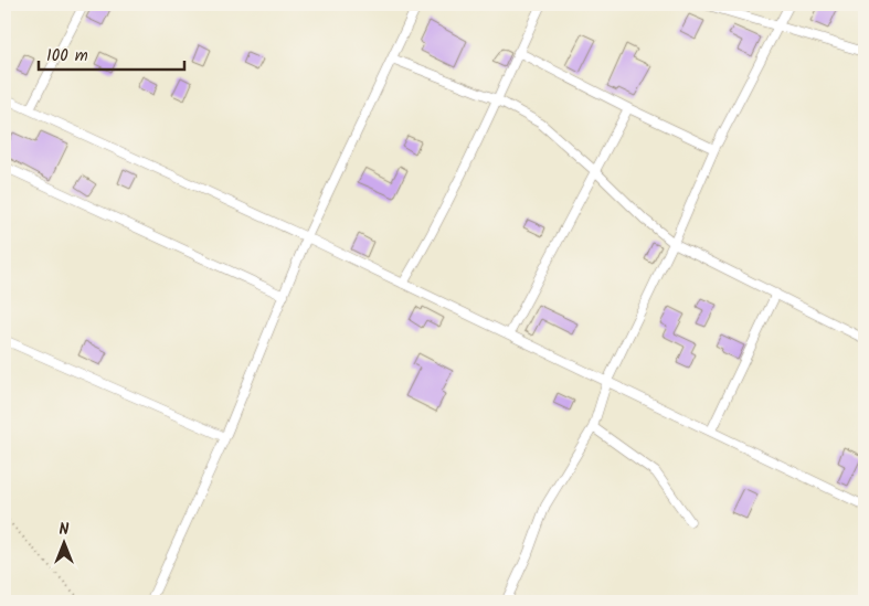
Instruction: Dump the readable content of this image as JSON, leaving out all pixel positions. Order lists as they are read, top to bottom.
{
  "scale_bar": "100 m",
  "north": "top"
}
